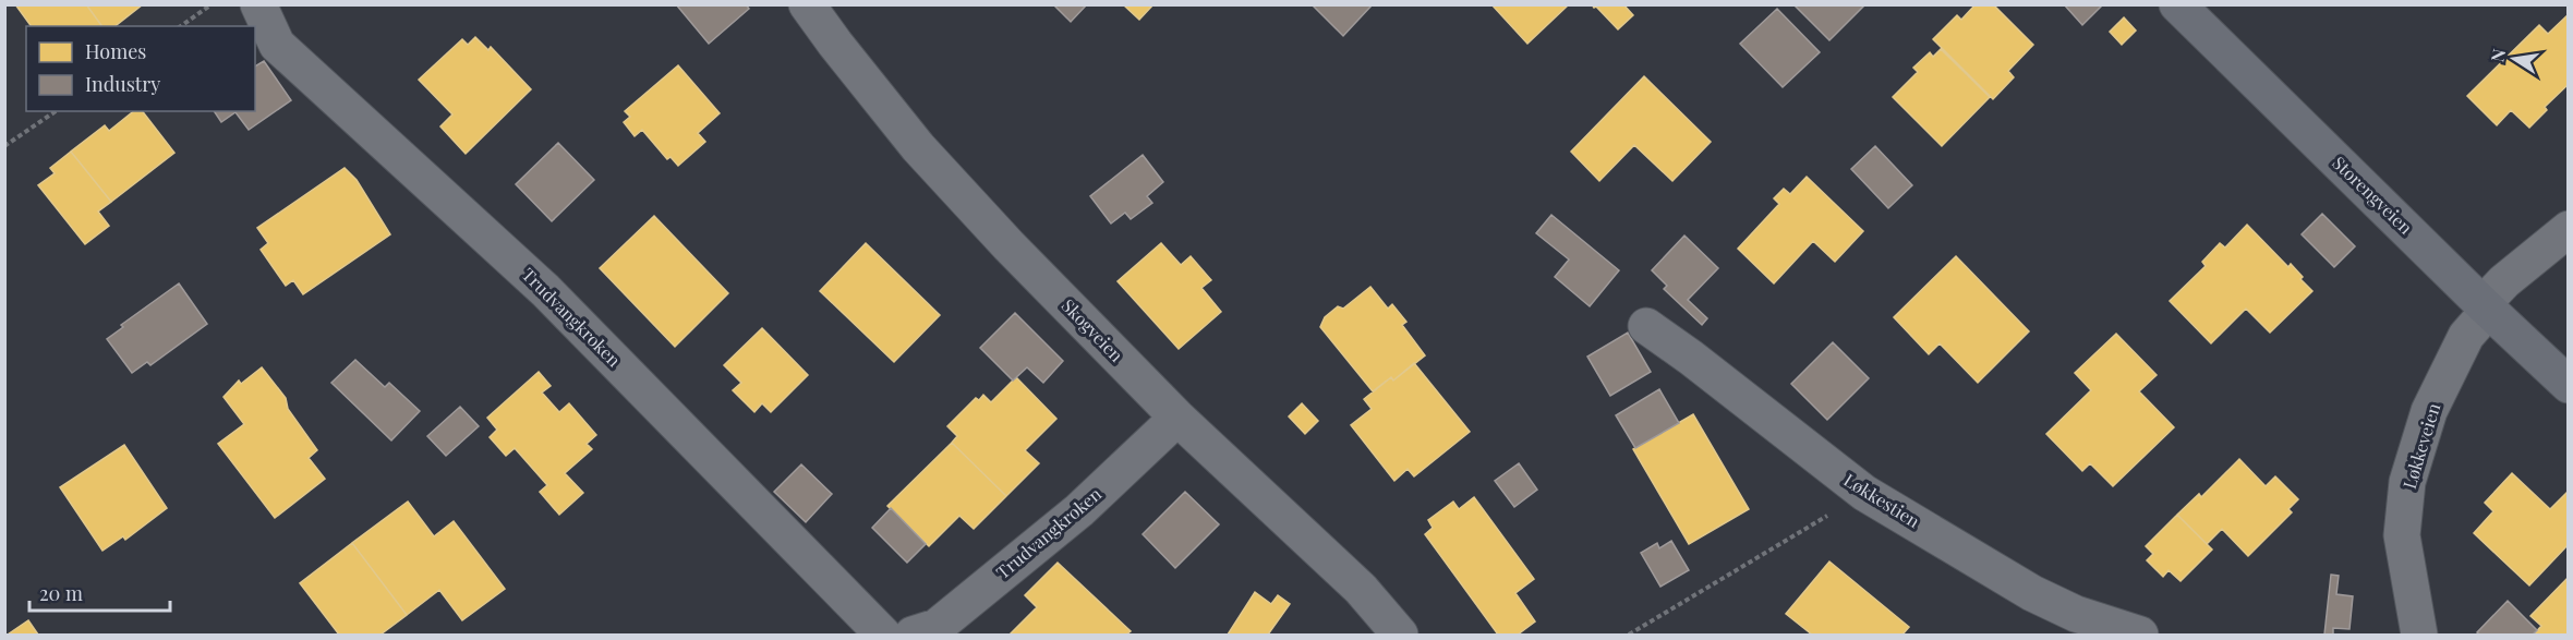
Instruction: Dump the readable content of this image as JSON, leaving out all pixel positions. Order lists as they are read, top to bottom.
{
  "streets": {
    "main road": ["Storengveien"],
    "street": [
      "Trudvangkroken",
      "Skogveien",
      "Løkkeveien",
      "Løkkestien"
    ]
  },
  "crossings": [
    ["Storengveien", "Løkkeveien"],
    ["Trudvangkroken", "Skogveien"]
  ],
  "legend": ["Homes", "Industry"],
  "scale_bar": "20 m",
  "north": "left"
}
